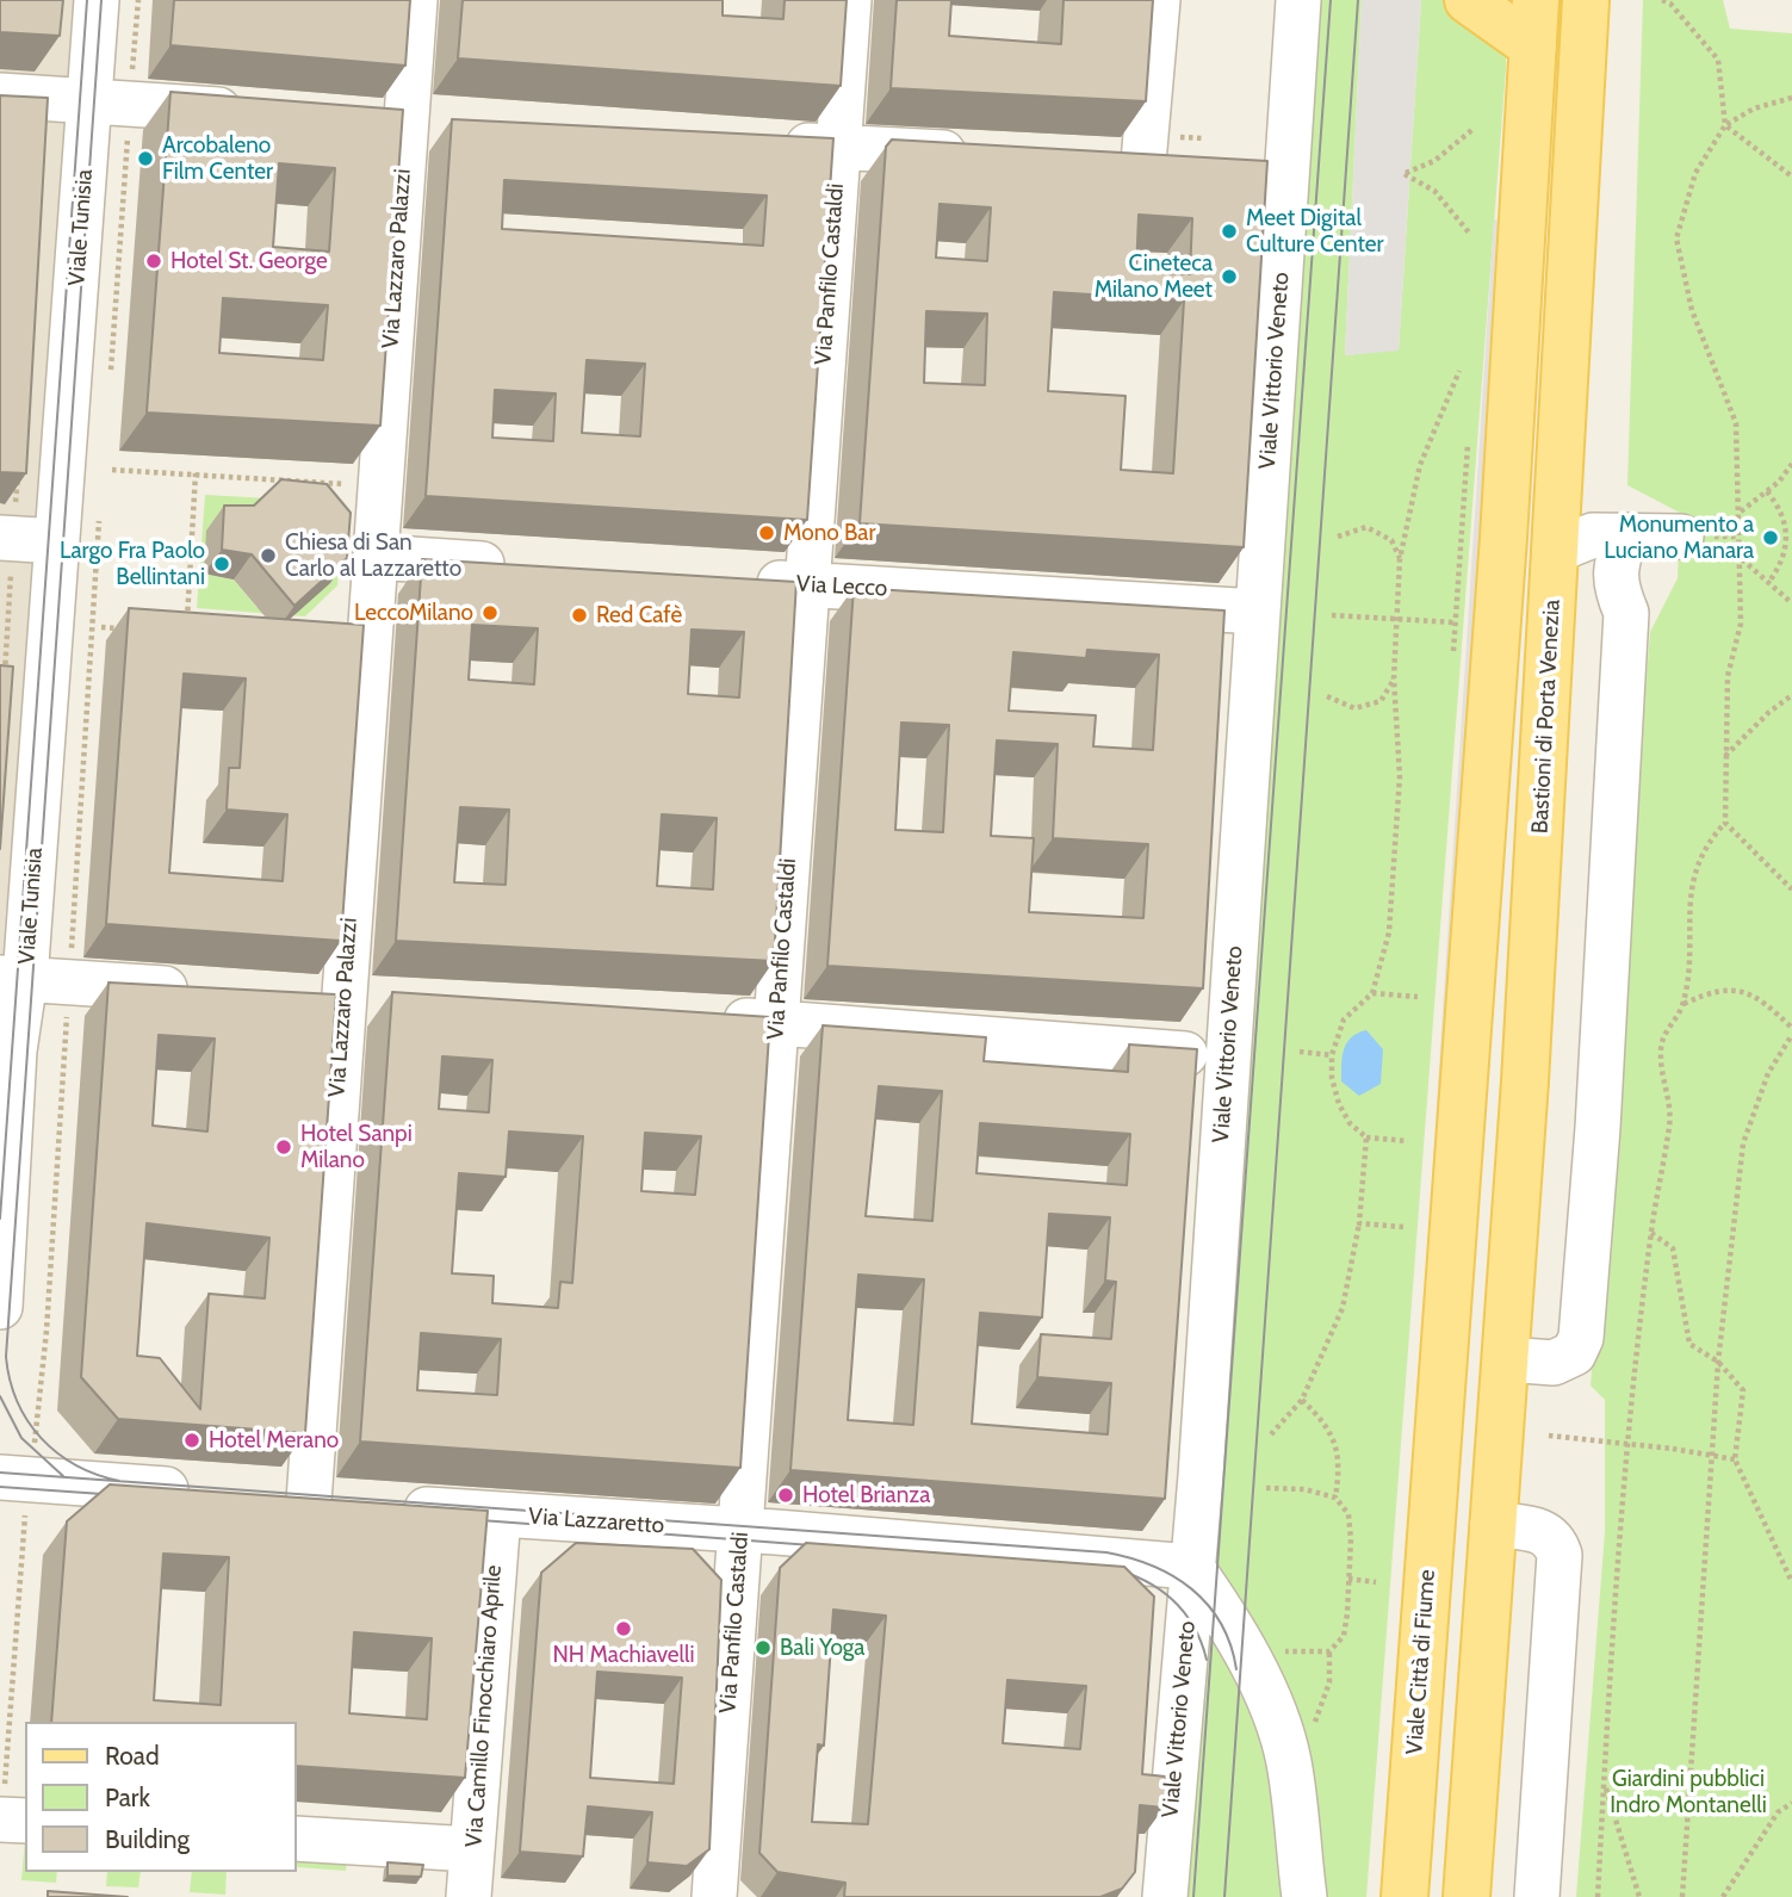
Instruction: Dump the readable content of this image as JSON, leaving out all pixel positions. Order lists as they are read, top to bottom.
{
  "streets": {
    "main road": ["Bastioni di Porta Venezia", "Viale Città di Fiume"],
    "street": [
      "Viale Tunisia",
      "Via Lazzaro Palazzi",
      "Via Panfilo Castaldi",
      "Viale Vittorio Veneto",
      "Via Lecco",
      "Via Lazzaretto",
      "Via Camillo Finocchiaro Aprile"
    ]
  },
  "crossings": [
    ["Via Panfilo Castaldi", "Via Lecco"],
    ["Via Panfilo Castaldi", "Via Lazzaretto"],
    ["Viale Vittorio Veneto", "Via Lecco"],
    ["Viale Vittorio Veneto", "Via Lazzaretto"],
    ["Via Lazzaretto", "Via Camillo Finocchiaro Aprile"]
  ],
  "parks": ["Giardini pubblici Indro Montanelli"],
  "places": [
    "Arcobaleno Film Center",
    "Meet Digital Culture Center",
    "Hotel St. George",
    "Cineteca Milano Meet",
    "Mono Bar",
    "Monumento a Luciano Manara",
    "Chiesa di San Carlo al Lazzaretto",
    "Largo Fra Paolo Bellintani",
    "LeccoMilano",
    "Red Cafè",
    "Hotel Sanpi Milano",
    "Hotel Merano",
    "Hotel Brianza",
    "NH Machiavelli",
    "Bali Yoga"
  ],
  "legend": ["Road", "Park", "Building"]
}
